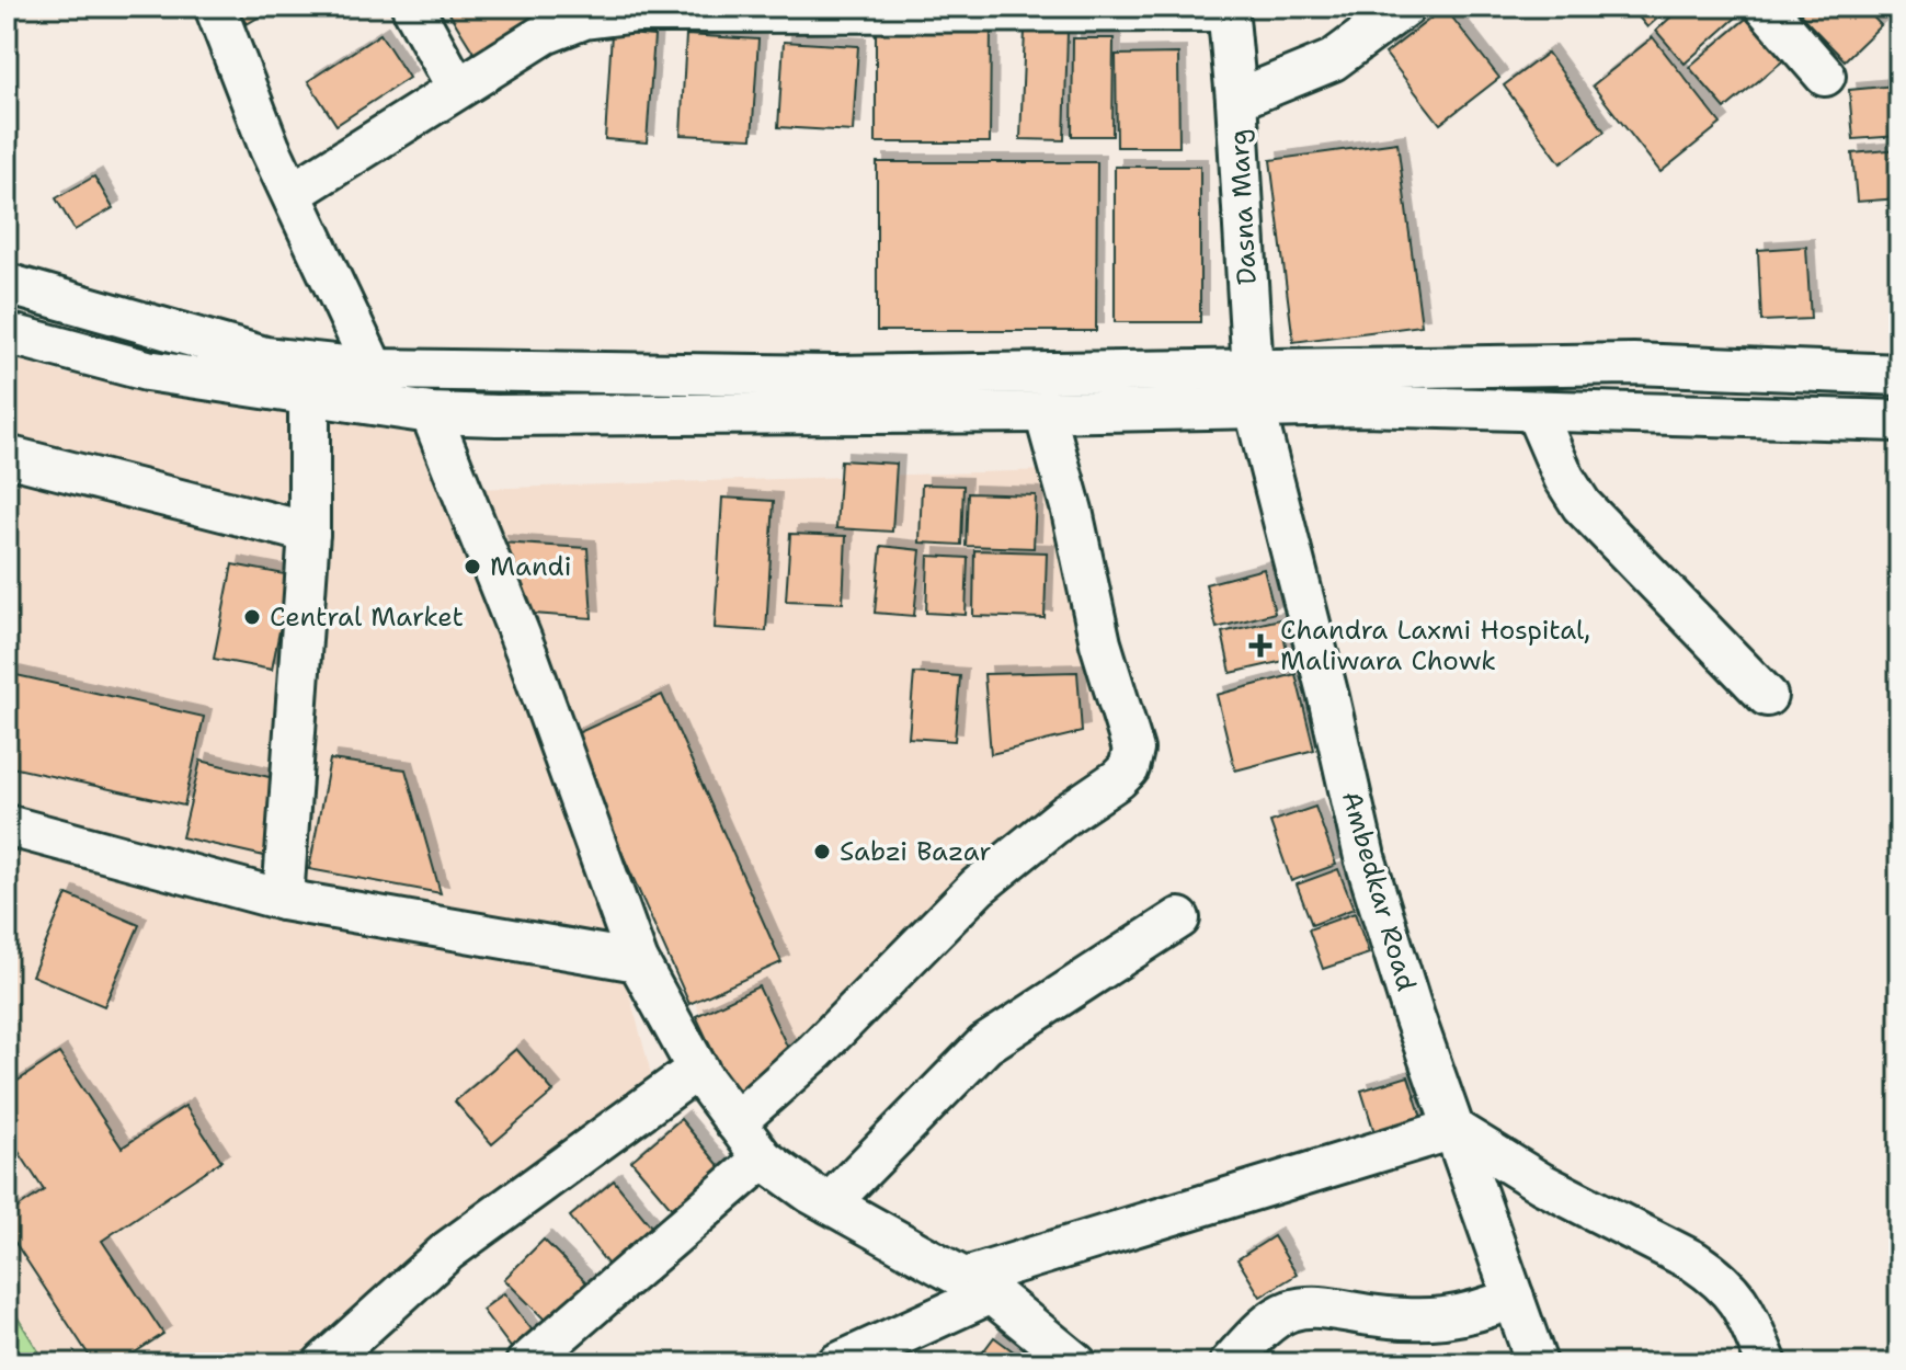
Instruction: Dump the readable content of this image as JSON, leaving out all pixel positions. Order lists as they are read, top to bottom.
{
  "streets": {
    "street": ["Dasna Marg", "Ambedkar Road"]
  },
  "crossings": [
    ["Dasna Marg", "Ambedkar Road"]
  ],
  "places": {
    "other": ["Mandi", "Central Market", "Sabzi Bazar"],
    "health": ["Chandra Laxmi Hospital, Maliwara Chowk"]
  }
}
